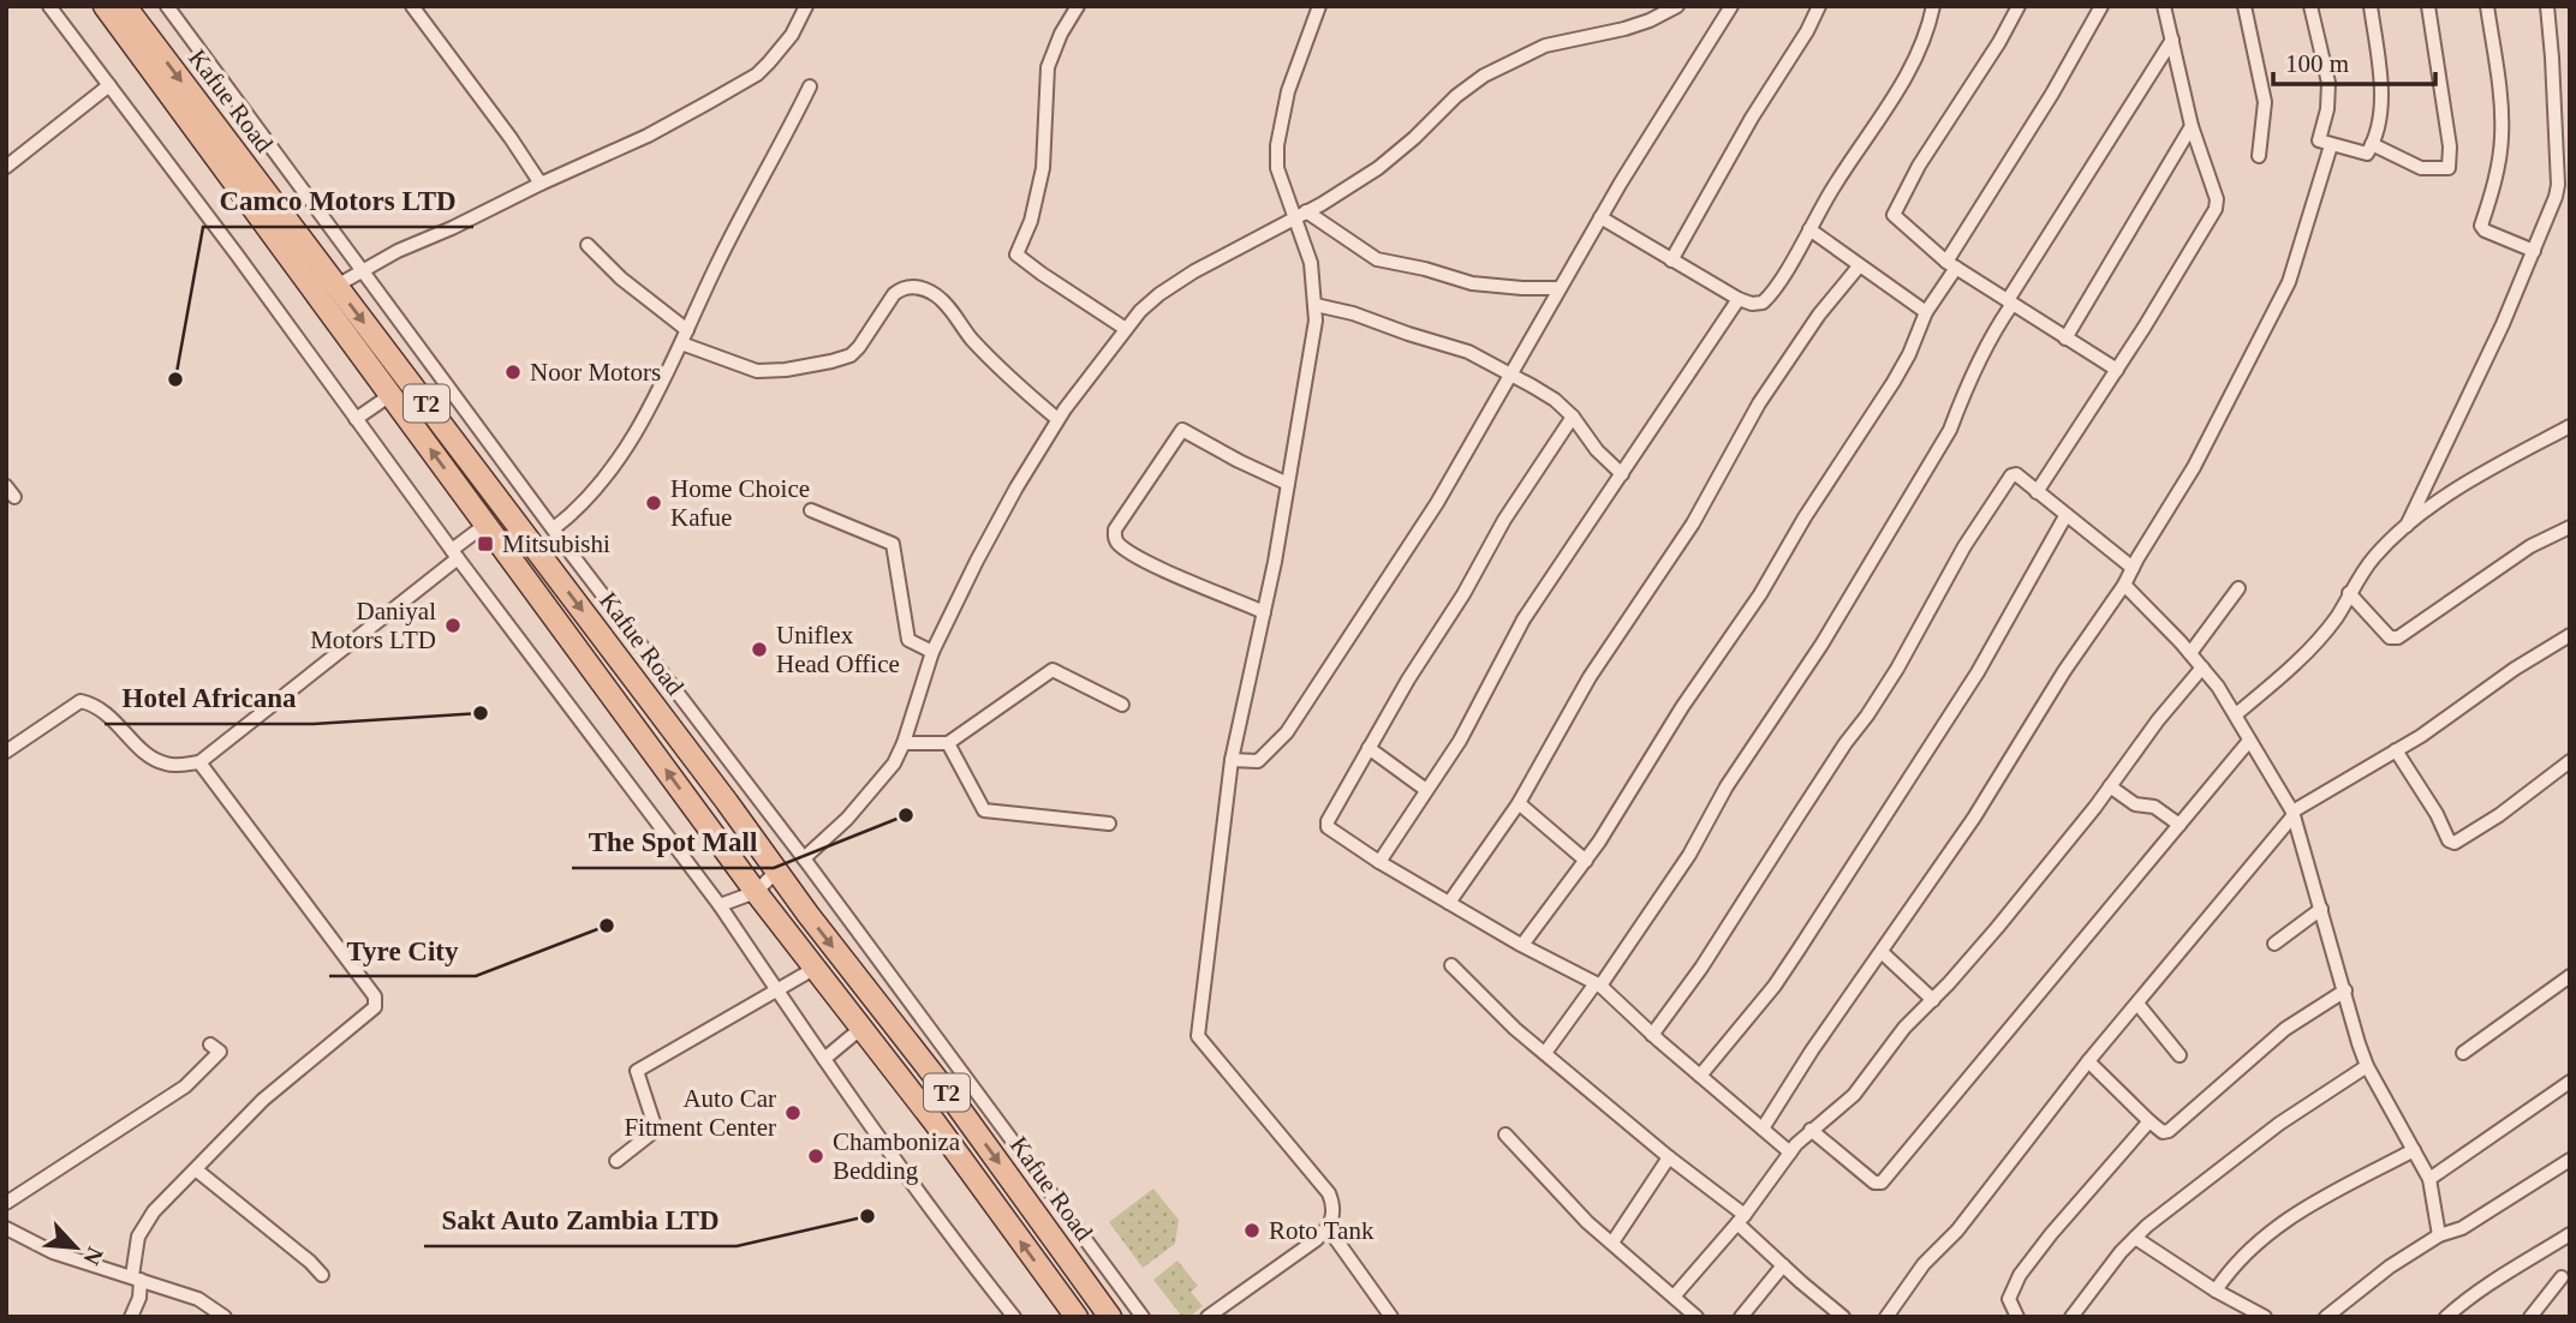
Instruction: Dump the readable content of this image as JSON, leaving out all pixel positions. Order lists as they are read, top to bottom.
{
  "streets": {
    "main road": ["Kafue Road", "T2"]
  },
  "places": {
    "other": [
      "Noor Motors",
      "Camco Motors LTD",
      "Home Choice Kafue",
      "Daniyal Motors LTD",
      "Uniflex Head Office",
      "Hotel Africana",
      "The Spot Mall",
      "Tyre City",
      "Auto Car Fitment Center",
      "Chamboniza Bedding",
      "Sakt Auto Zambia LTD",
      "Roto Tank"
    ],
    "transit": ["Mitsubishi"]
  },
  "scale_bar": "100 m",
  "north": "bottom right"
}
